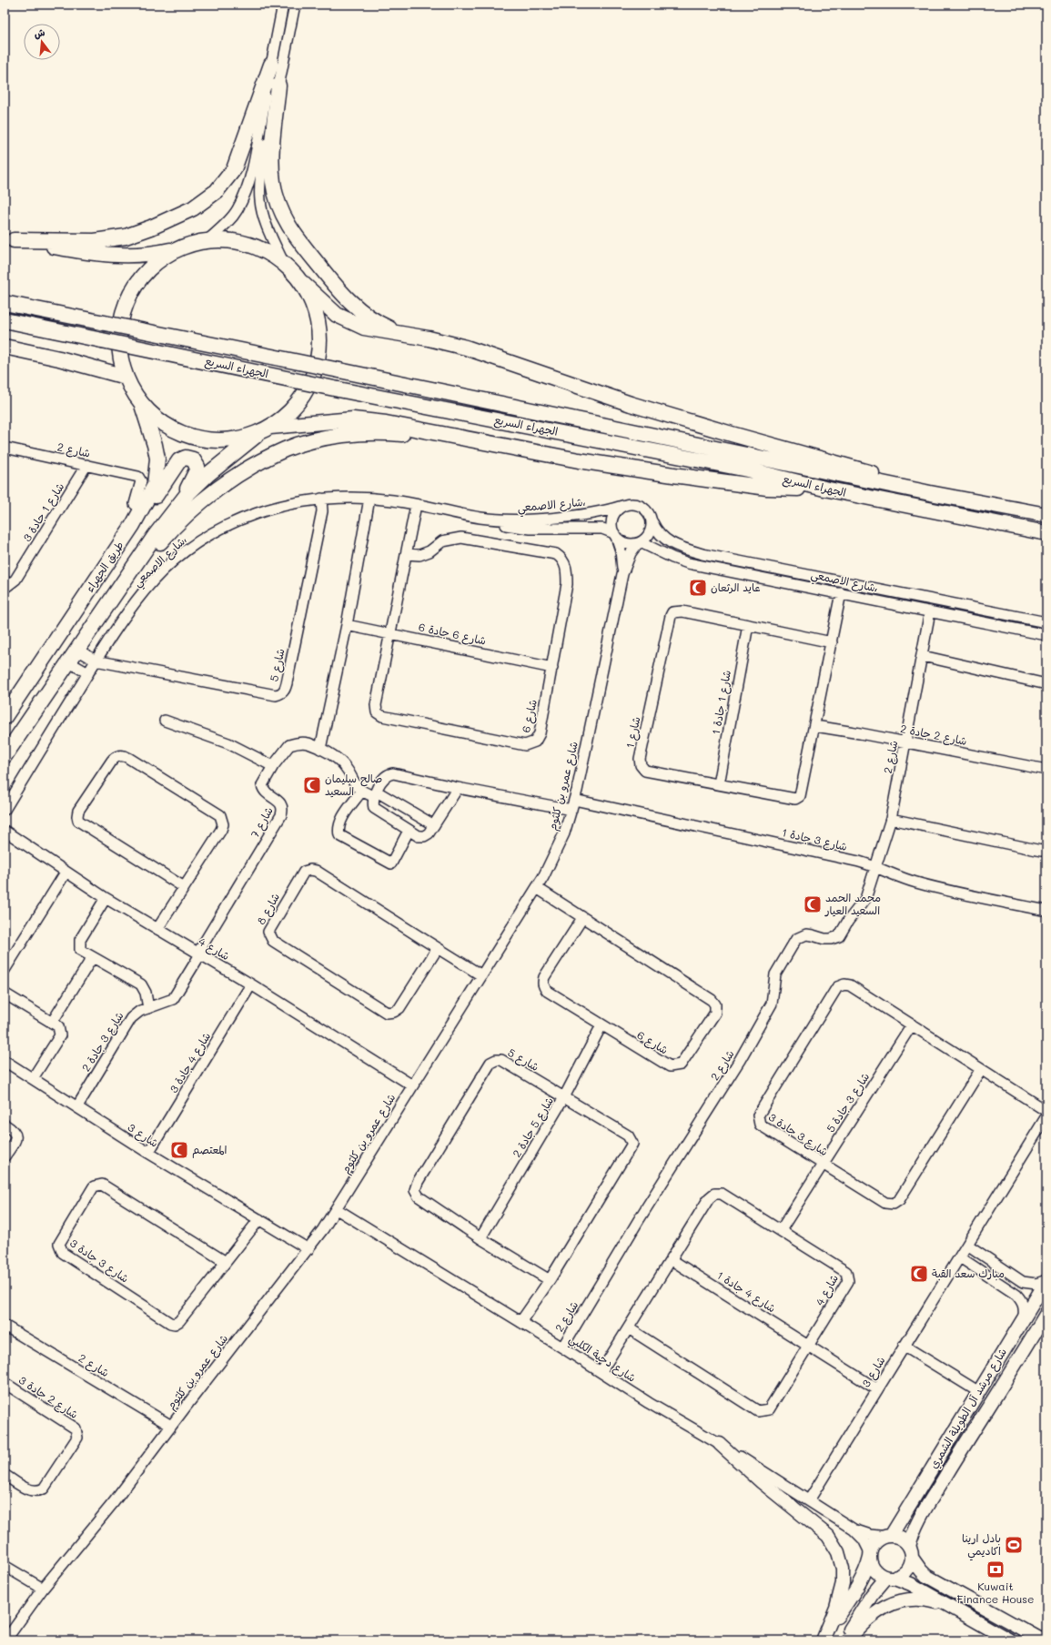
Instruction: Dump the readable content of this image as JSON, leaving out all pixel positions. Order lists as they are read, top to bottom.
{
  "streets": {
    "highway": ["الجهراء السريع", "طريق الجهراء"],
    "main road": ["شارع مرشد آل الطويلة الشمري"],
    "street": [
      "شارع 2",
      "شارع الاصمعي،",
      "شارع 1 جادة 3",
      "شارع 6 جادة 6",
      "شارع 5",
      "شارع 1 جادة 1",
      "شارع 6",
      "شارع 1",
      "شارع 2 جادة 2",
      "شارع عمرو بن كلثوم",
      "شارع 7",
      "شارع 3 جادة 1",
      "شارع 8",
      "شارع 4",
      "شارع 3 جادة 2",
      "شارع 4 جادة 3",
      "شارع 3 جادة 5",
      "شارع 5 جادة 2",
      "شارع 3 جادة 3",
      "شارع 3",
      "شارع 4 جادة 1",
      "شارع دحية الكلبي",
      "شارع 2 جادة 3"
    ]
  },
  "crossings": [
    ["شارع 2", "شارع الاصمعي،"],
    ["شارع 2", "شارع 1 جادة 3"],
    ["شارع 2", "طريق الجهراء"],
    ["شارع 2", "شارع 2 جادة 2"],
    ["شارع 2", "شارع عمرو بن كلثوم"],
    ["شارع 2", "شارع 3 جادة 1"],
    ["شارع 2", "شارع دحية الكلبي"],
    ["شارع الاصمعي،", "شارع 5"],
    ["شارع الاصمعي،", "شارع 6"],
    ["شارع الاصمعي،", "شارع 1"],
    ["شارع الاصمعي،", "شارع عمرو بن كلثوم"],
    ["شارع 6 جادة 6", "شارع 6"],
    ["شارع 5", "شارع 5 جادة 2"],
    ["شارع 5", "شارع دحية الكلبي"],
    ["شارع 1 جادة 1", "شارع 1"],
    ["شارع 6", "شارع عمرو بن كلثوم"],
    ["شارع 6", "شارع 5 جادة 2"],
    ["شارع 1", "شارع 2 جادة 2"],
    ["شارع عمرو بن كلثوم", "شارع 3 جادة 1"],
    ["شارع عمرو بن كلثوم", "شارع 8"],
    ["شارع عمرو بن كلثوم", "شارع 4"],
    ["شارع عمرو بن كلثوم", "شارع 3"],
    ["شارع عمرو بن كلثوم", "شارع دحية الكلبي"],
    ["شارع 7", "شارع 4"],
    ["شارع 7", "شارع 3 جادة 2"],
    ["شارع 4", "شارع 3 جادة 2"],
    ["شارع 4", "شارع 4 جادة 3"],
    ["شارع 4", "شارع 3 جادة 5"],
    ["شارع 4", "شارع 4 جادة 1"],
    ["شارع 4", "شارع دحية الكلبي"],
    ["شارع 3 جادة 2", "شارع 3"],
    ["شارع 4 جادة 3", "شارع 3"],
    ["شارع 3 جادة 5", "شارع 3 جادة 3"],
    ["شارع 3 جادة 3", "شارع 3"],
    ["شارع 3", "شارع 4 جادة 1"],
    ["شارع 3", "شارع دحية الكلبي"],
    ["شارع دحية الكلبي", "شارع مرشد آل الطويلة الشمري"]
  ],
  "places": {
    "mosque": [
      "عايد الرثعان",
      "صالح سليمان السعيد",
      "محمد الحمد السعيد العيار",
      "المعتصم",
      "مبارك سعد القبة"
    ],
    "sports": ["بادل ارينا اكاديمي"],
    "bank": ["Kuwait Finance House"]
  },
  "north": "top"
}
